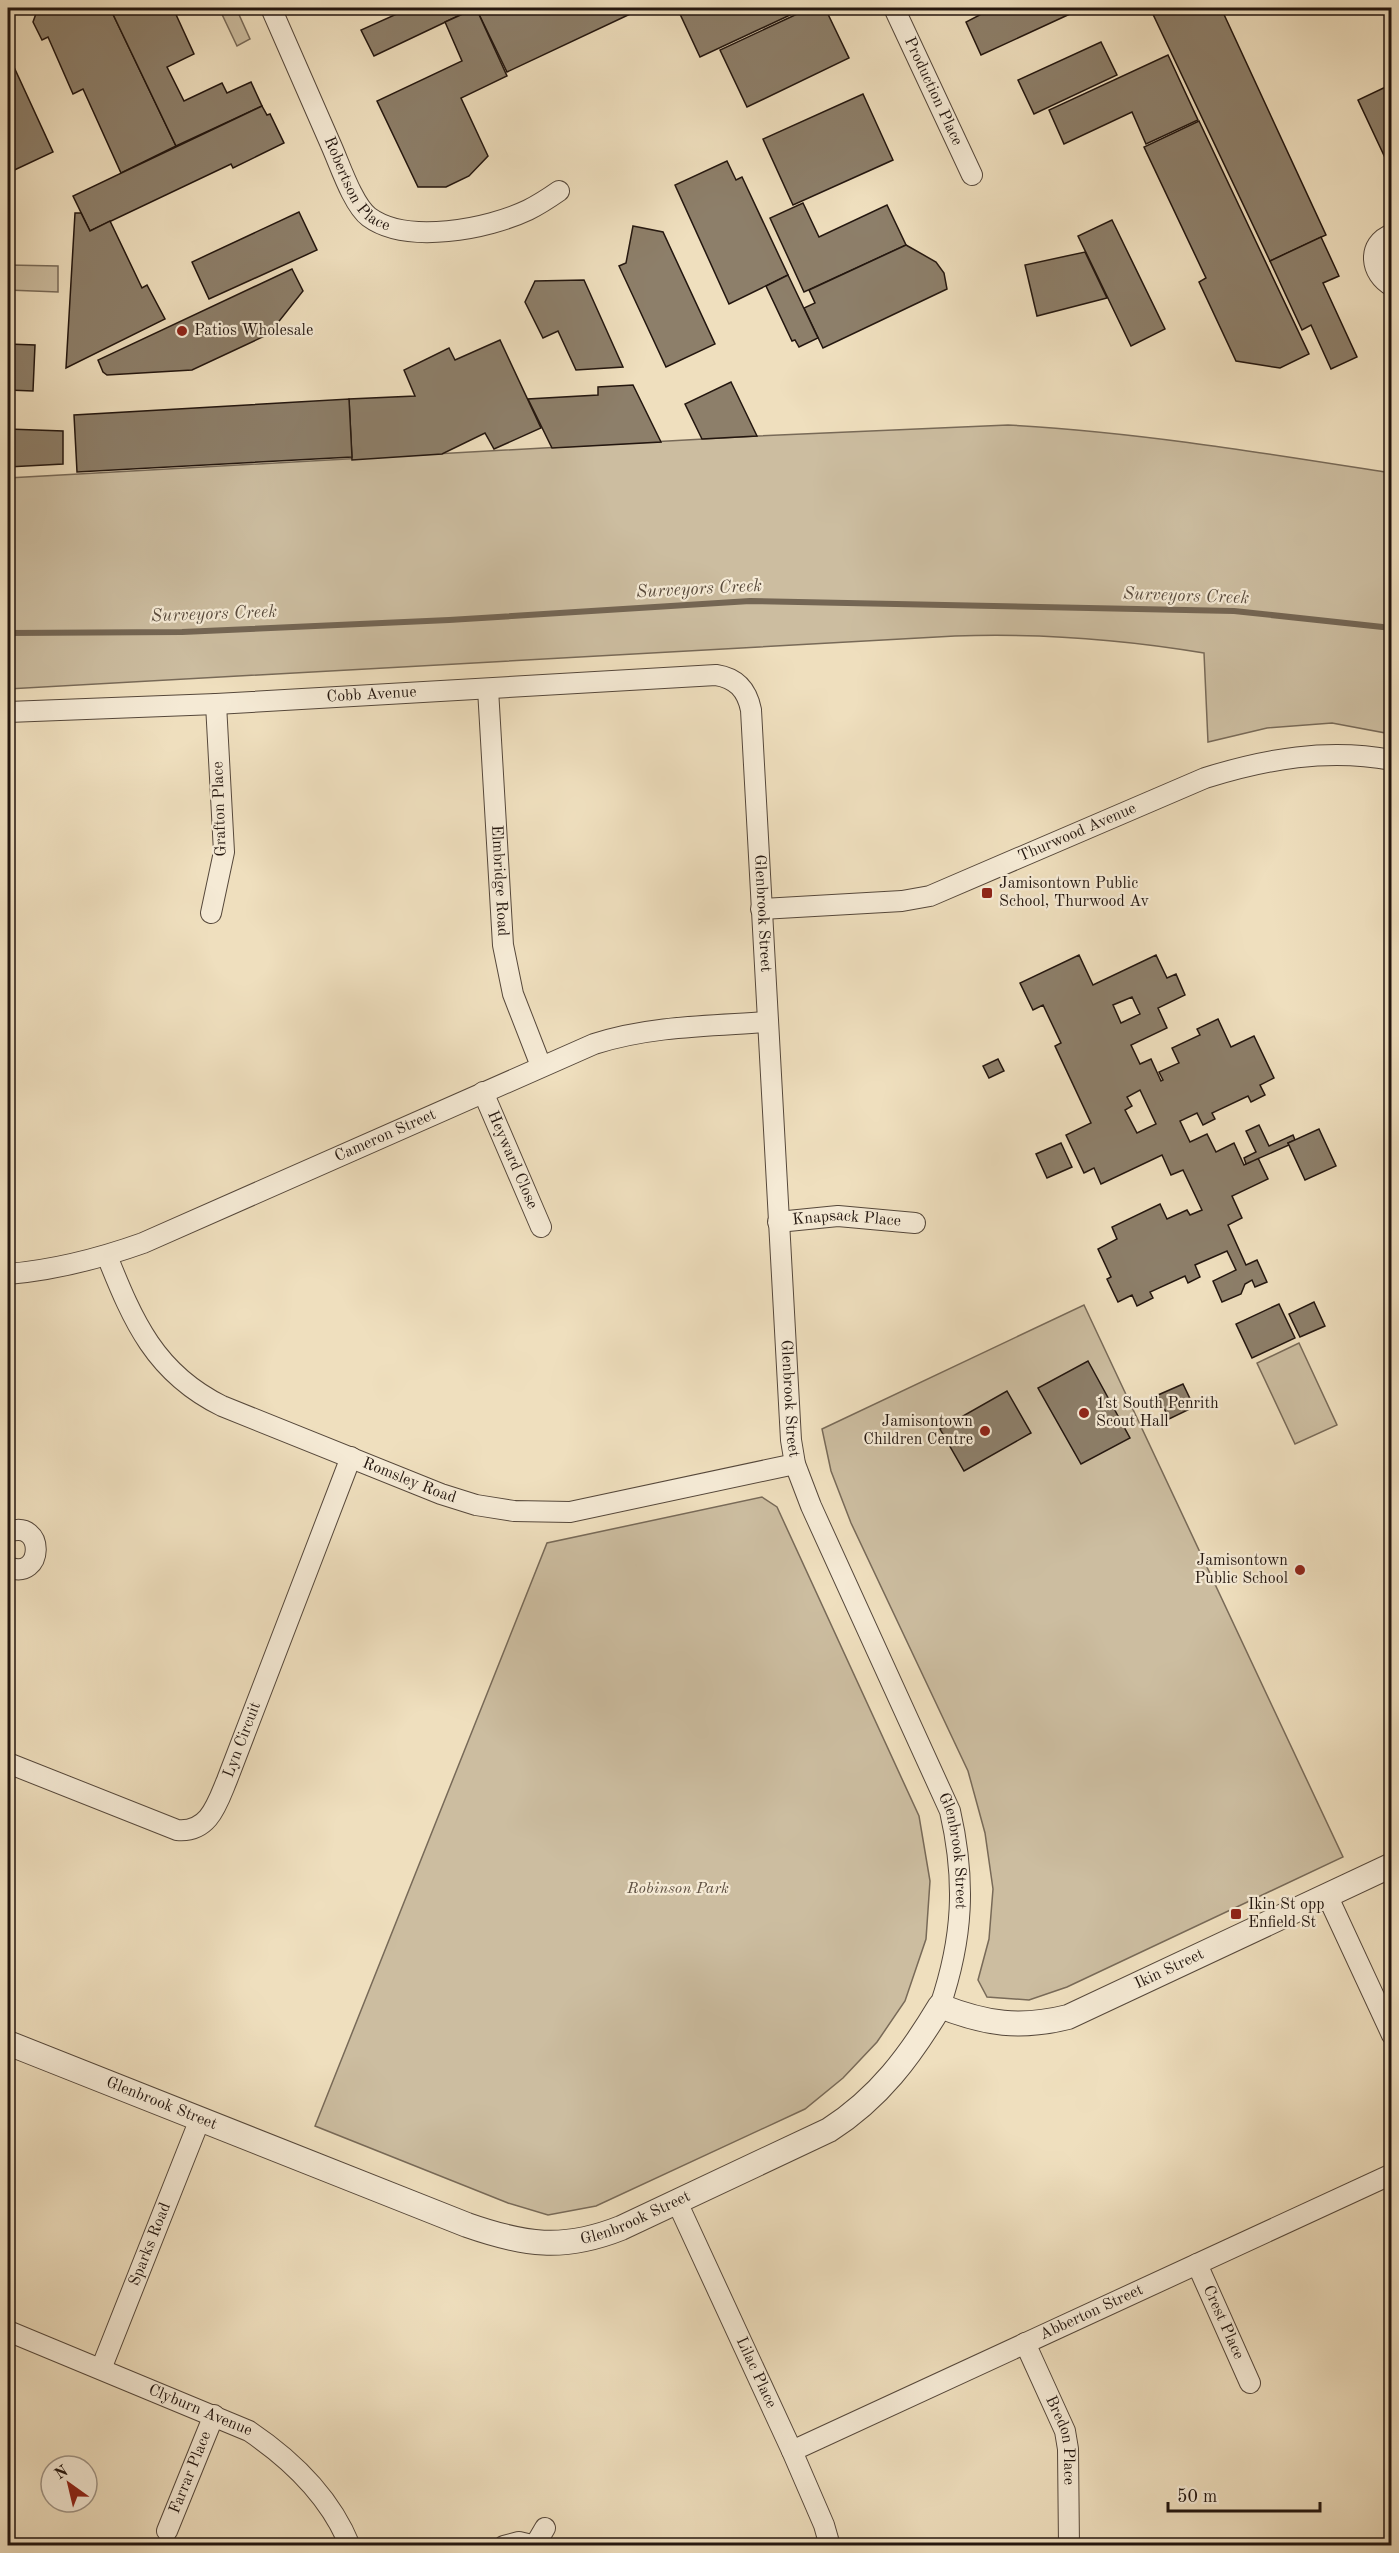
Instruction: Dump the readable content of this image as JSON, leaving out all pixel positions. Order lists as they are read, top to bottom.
{
  "streets": {
    "street": [
      "Production Place",
      "Robertson Place",
      "Cobb Avenue",
      "Grafton Place",
      "Thurwood Avenue",
      "Elmbridge Road",
      "Glenbrook Street",
      "Cameron Street",
      "Heyward Close",
      "Knapsack Place",
      "Romsley Road",
      "Lyn Circuit",
      "Ikin Street",
      "Sparks Road",
      "Abberton Street",
      "Crest Place",
      "Lilac Place",
      "Clyburn Avenue",
      "Bredon Place",
      "Farrar Place"
    ]
  },
  "crossings": [
    ["Cobb Avenue", "Grafton Place"],
    ["Cobb Avenue", "Elmbridge Road"],
    ["Cobb Avenue", "Glenbrook Street"],
    ["Thurwood Avenue", "Glenbrook Street"],
    ["Elmbridge Road", "Cameron Street"],
    ["Glenbrook Street", "Cameron Street"],
    ["Glenbrook Street", "Knapsack Place"],
    ["Glenbrook Street", "Romsley Road"],
    ["Glenbrook Street", "Ikin Street"],
    ["Glenbrook Street", "Sparks Road"],
    ["Glenbrook Street", "Lilac Place"],
    ["Cameron Street", "Heyward Close"],
    ["Cameron Street", "Romsley Road"],
    ["Romsley Road", "Lyn Circuit"],
    ["Sparks Road", "Clyburn Avenue"],
    ["Abberton Street", "Crest Place"],
    ["Abberton Street", "Lilac Place"],
    ["Abberton Street", "Bredon Place"],
    ["Clyburn Avenue", "Farrar Place"]
  ],
  "water": ["Surveyors Creek"],
  "parks": ["Robinson Park"],
  "places": {
    "other": [
      "Patios Wholesale",
      "1st South Penrith Scout Hall",
      "Jamisontown Children Centre",
      "Jamisontown Public School"
    ],
    "transit": ["Jamisontown Public School, Thurwood Av", "Ikin St opp Enfield St"]
  },
  "scale_bar": "50 m",
  "north": "top left"
}
